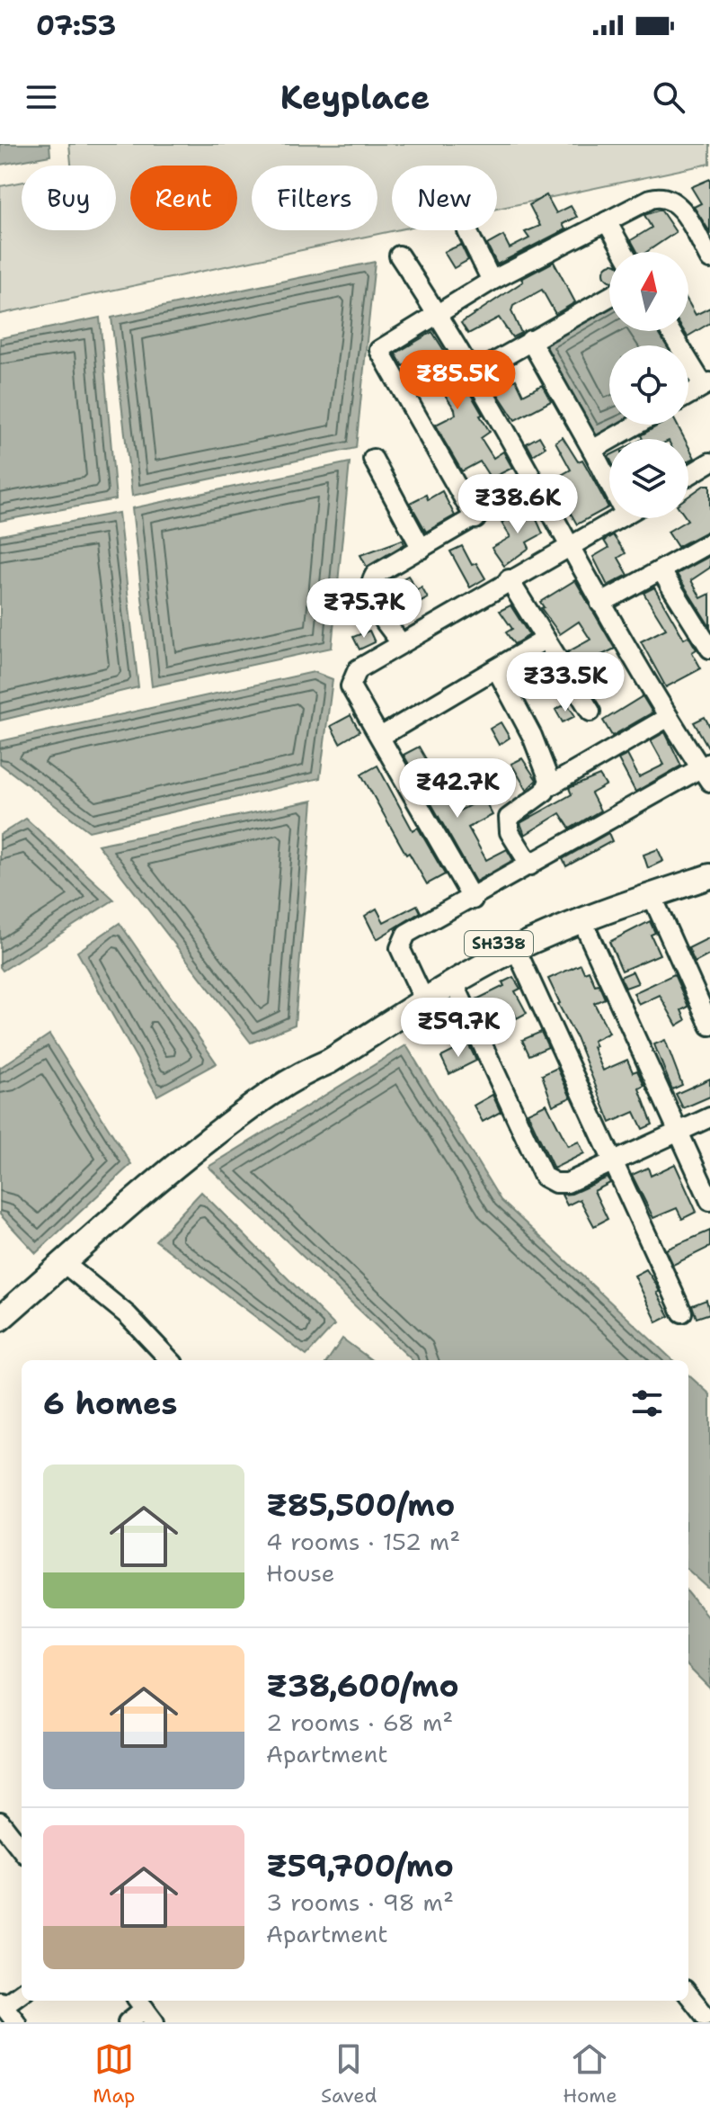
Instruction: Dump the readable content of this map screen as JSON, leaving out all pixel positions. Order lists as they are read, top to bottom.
{
  "streets": {
    "main road": ["SH338"]
  },
  "north": "top",
  "page": {
    "status": "07:53",
    "header": "Keyplace",
    "chip": [
      "Buy",
      "Rent",
      "Filters",
      "New"
    ],
    "price": [
      "₹85.5K",
      "₹38.6K",
      "₹75.7K",
      "₹33.5K",
      "₹42.7K",
      "₹59.7K"
    ],
    "heading": "6 homes",
    "list": [
      {
        "name": "₹85,500/mo",
        "note": "4 rooms · 152 m² · House"
      },
      {
        "name": "₹38,600/mo",
        "note": "2 rooms · 68 m² · Apartment"
      },
      {
        "name": "₹59,700/mo",
        "note": "3 rooms · 98 m² · Apartment"
      }
    ],
    "tabs": ["Map", "Saved", "Home"]
  }
}
